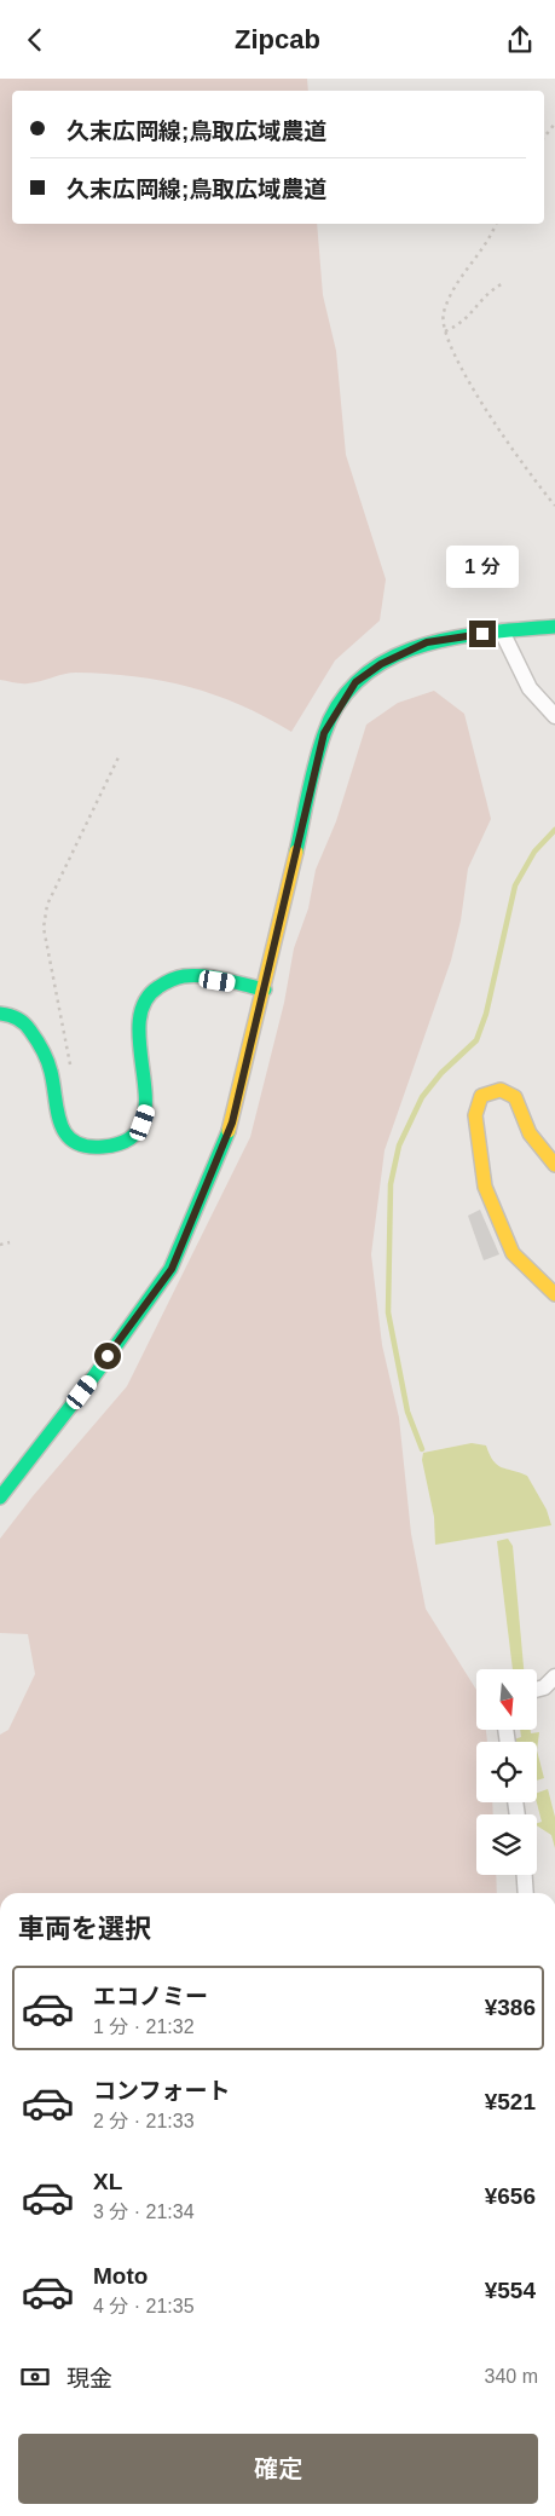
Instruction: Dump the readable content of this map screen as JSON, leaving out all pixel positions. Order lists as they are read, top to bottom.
{
  "north": "bottom",
  "page": {
    "header": "Zipcab",
    "banner": ["久末広岡線;鳥取広域農道", "久末広岡線;鳥取広域農道"],
    "bubble": "1 分",
    "heading": "車両を選択",
    "list": [
      {
        "name": "エコノミー",
        "note": "1 分 · 21:32",
        "value": "¥386"
      },
      {
        "name": "コンフォート",
        "note": "2 分 · 21:33",
        "value": "¥521"
      },
      {
        "name": "XL",
        "note": "3 分 · 21:34",
        "value": "¥656"
      },
      {
        "name": "Moto",
        "note": "4 分 · 21:35",
        "value": "¥554"
      }
    ],
    "pay": ["現金", "340 m"],
    "buttons": "確定"
  }
}
